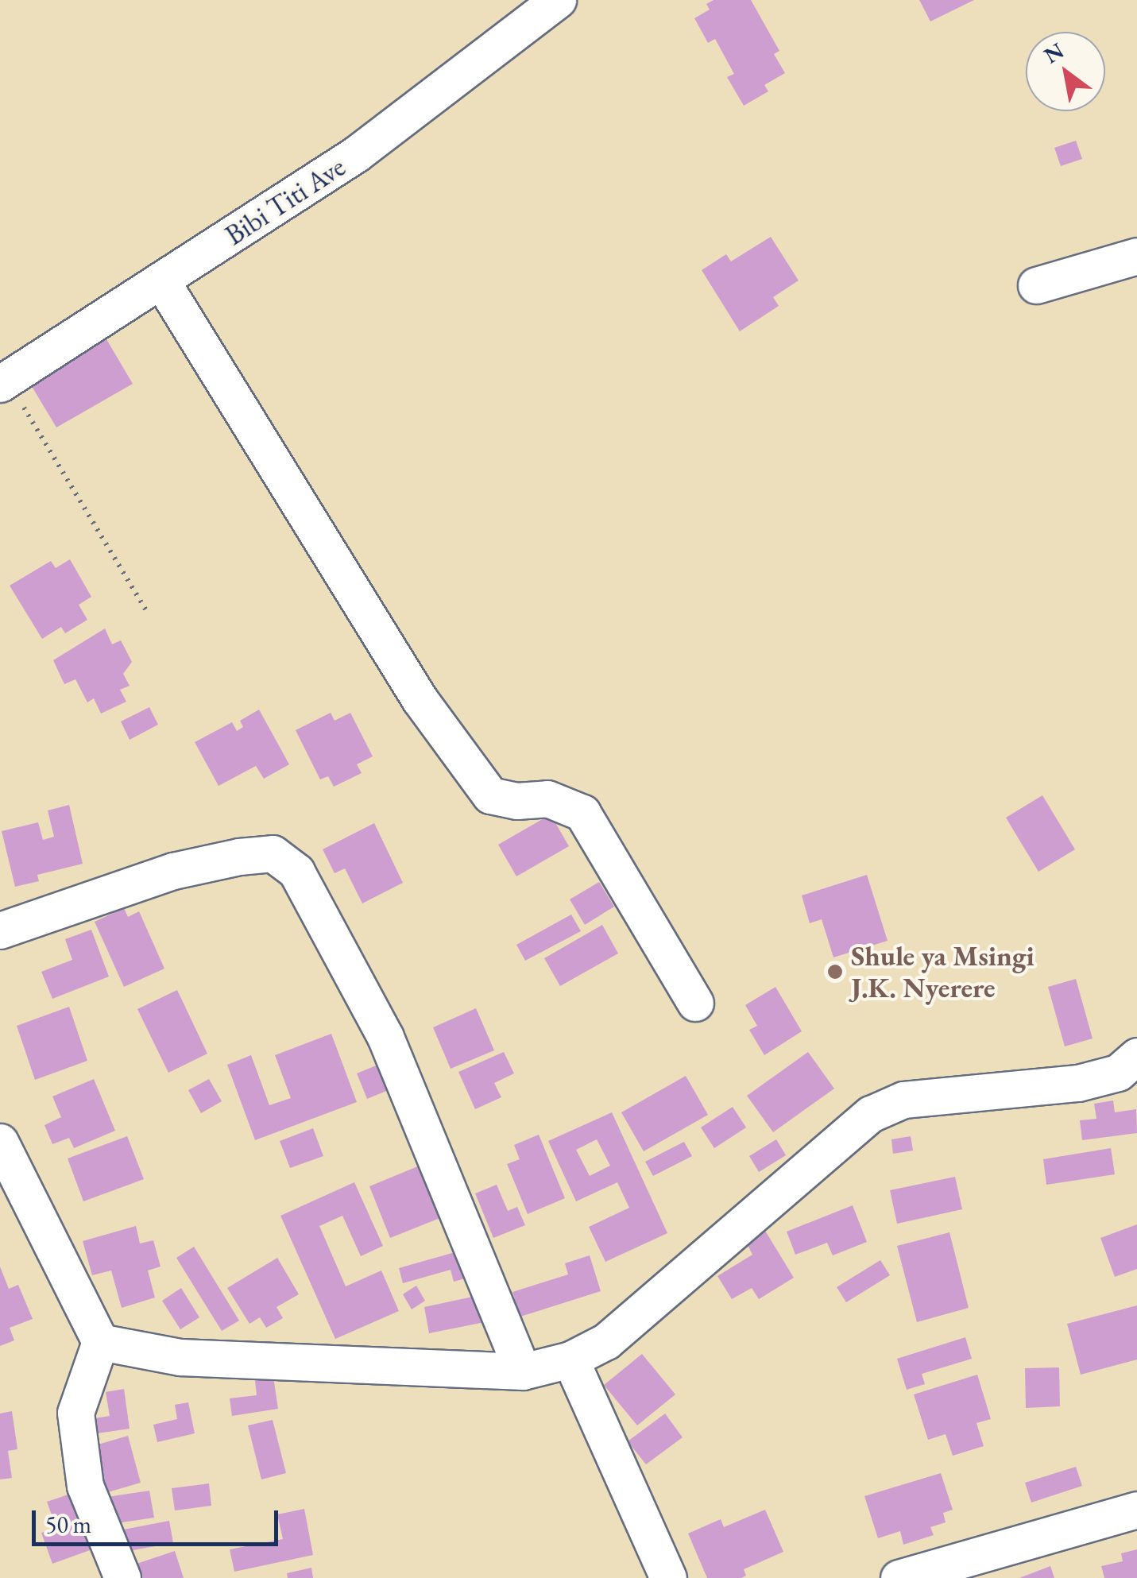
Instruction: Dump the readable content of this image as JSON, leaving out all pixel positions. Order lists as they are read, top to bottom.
{
  "streets": {
    "street": ["Bibi Titi Ave"]
  },
  "places": ["Shule ya Msingi J.K. Nyerere"],
  "scale_bar": "50 m",
  "north": "top left"
}
